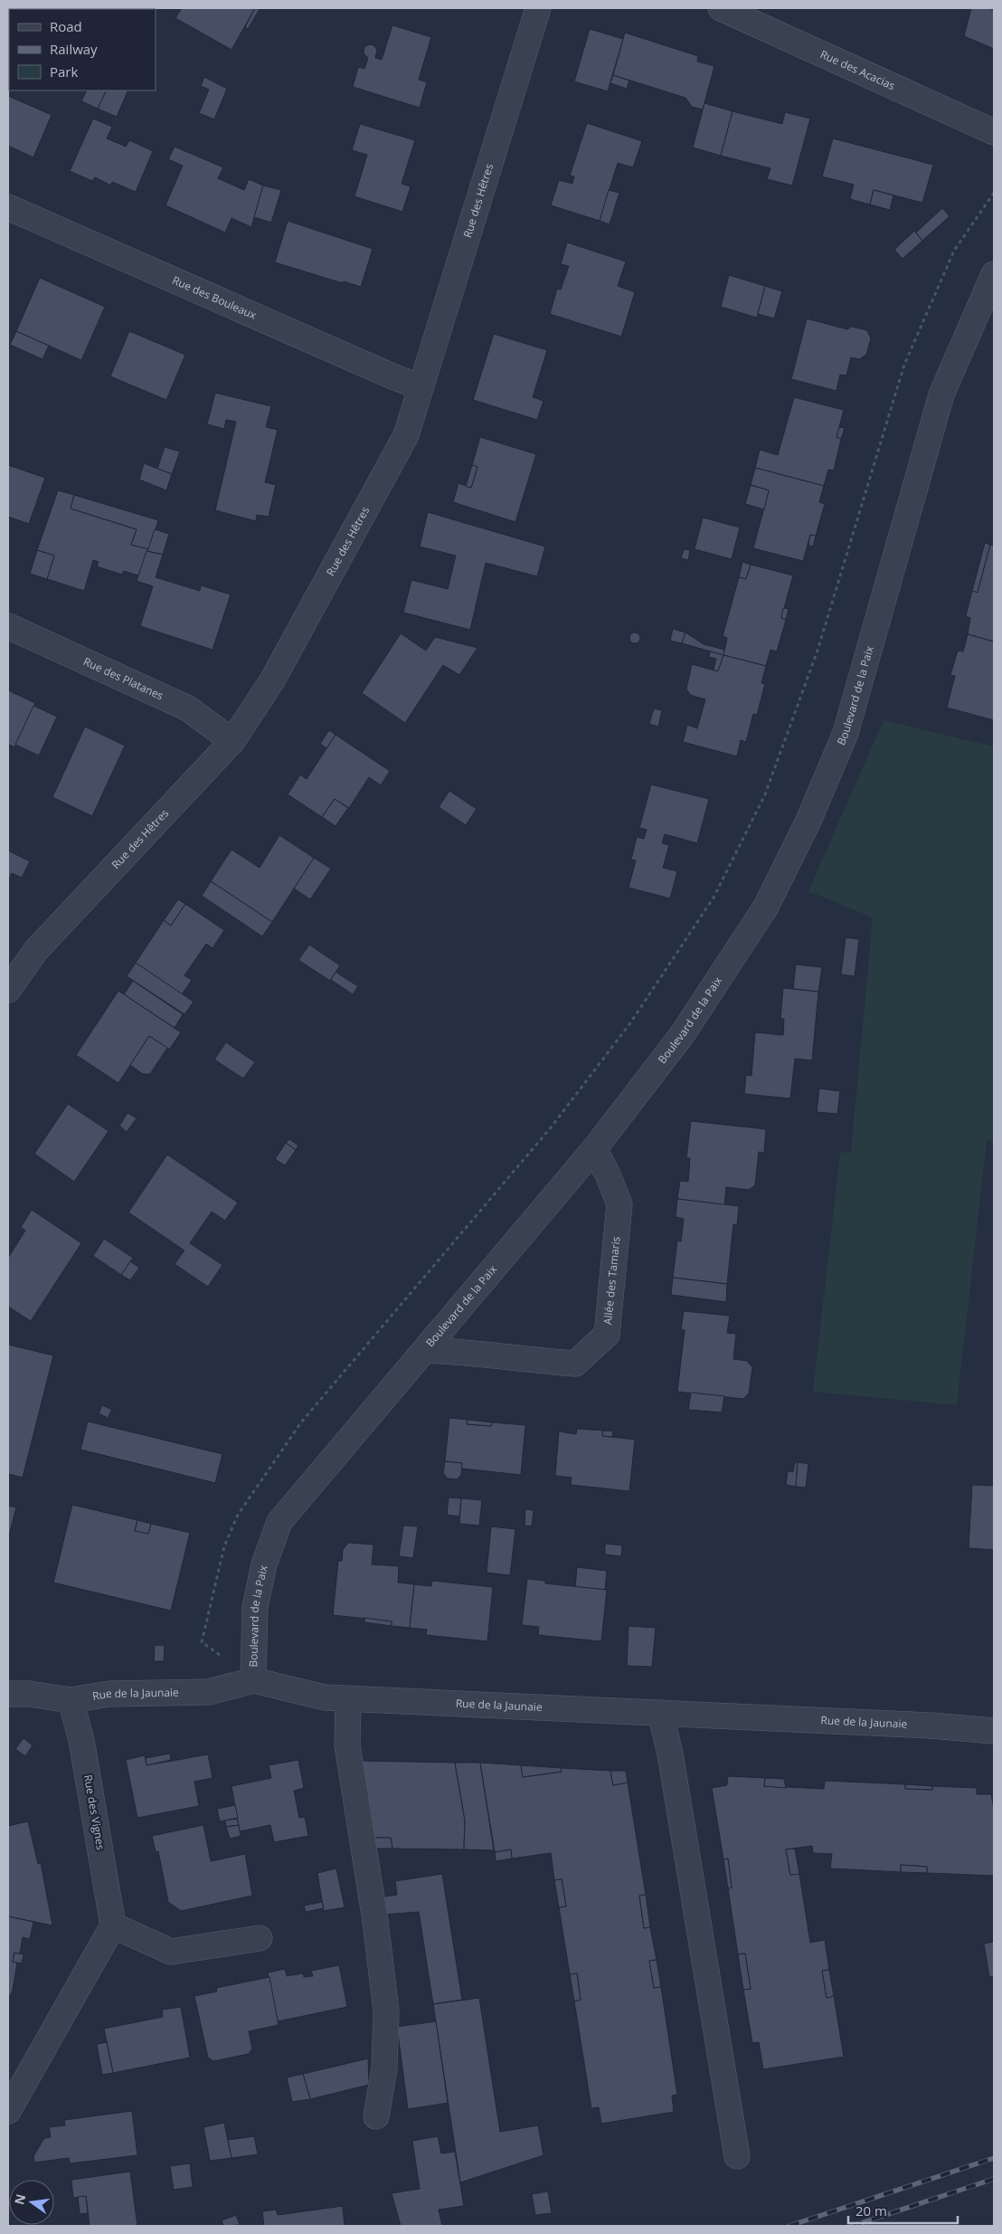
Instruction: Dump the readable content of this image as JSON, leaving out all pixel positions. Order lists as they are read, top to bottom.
{
  "streets": {
    "street": [
      "Rue des Acacias",
      "Rue des Hêtres",
      "Rue des Bouleaux",
      "Rue des Platanes",
      "Boulevard de la Paix",
      "Allée des Tamaris",
      "Rue de la Jaunaie",
      "Rue des Vignes"
    ]
  },
  "crossings": [
    ["Rue des Hêtres", "Rue des Bouleaux"],
    ["Rue des Hêtres", "Rue des Platanes"],
    ["Boulevard de la Paix", "Allée des Tamaris"],
    ["Boulevard de la Paix", "Rue de la Jaunaie"],
    ["Rue de la Jaunaie", "Rue des Vignes"]
  ],
  "legend": ["Road", "Railway", "Park"],
  "scale_bar": "20 m",
  "north": "left"
}
